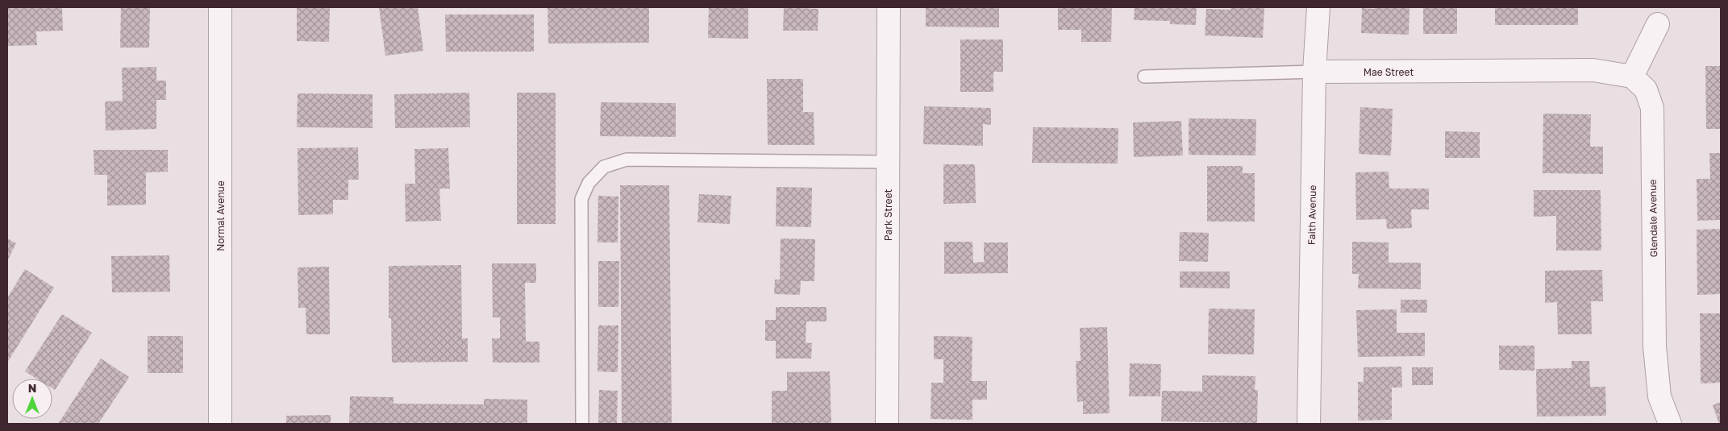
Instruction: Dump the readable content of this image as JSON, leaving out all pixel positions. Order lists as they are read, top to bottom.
{
  "streets": {
    "street": [
      "Mae Street",
      "Park Street",
      "Faith Avenue",
      "Normal Avenue",
      "Glendale Avenue"
    ]
  },
  "crossings": [
    ["Mae Street", "Faith Avenue"],
    ["Mae Street", "Glendale Avenue"]
  ],
  "north": "top"
}
